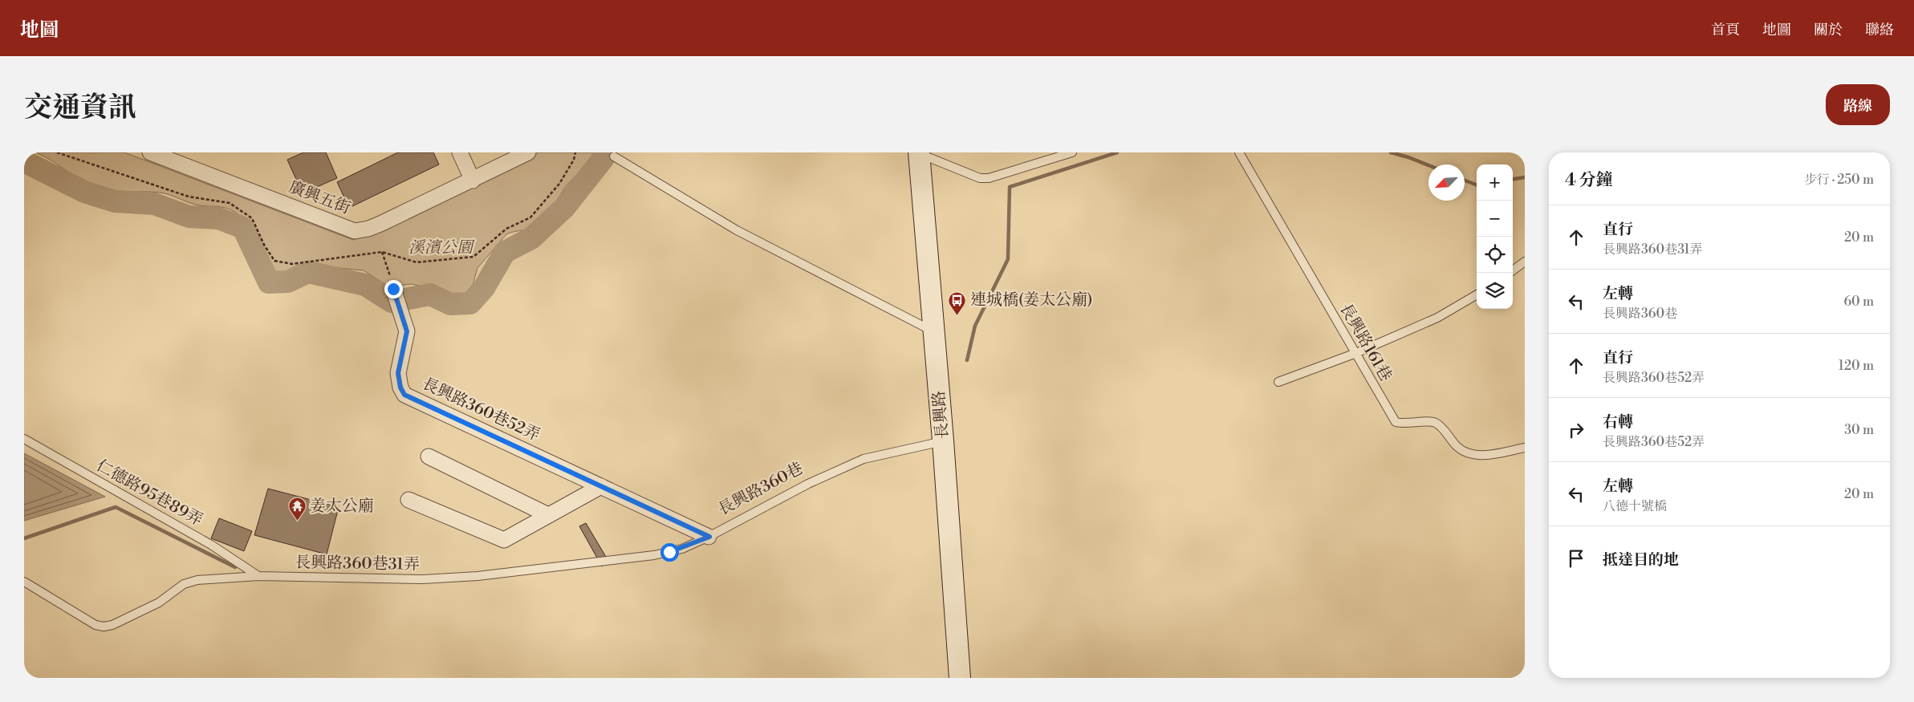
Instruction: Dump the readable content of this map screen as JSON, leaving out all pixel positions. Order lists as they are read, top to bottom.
{
  "streets": {
    "main road": ["長興路"],
    "street": ["廣興五街", "長興路360巷52弄", "長興路360巷"],
    "lane": ["長興路161巷", "仁德路95巷89弄", "長興路360巷31弄"]
  },
  "crossings": [
    ["長興路360巷52弄", "長興路360巷"],
    ["長興路", "長興路360巷"],
    ["長興路360巷", "長興路360巷31弄"],
    ["仁德路95巷89弄", "長興路360巷31弄"]
  ],
  "parks": ["溪濱公園"],
  "places": {
    "bus stop": ["連城橋(姜太公廟)"],
    "temple": ["姜太公廟"]
  },
  "north": "bottom left",
  "page": {
    "header": "地圖",
    "nav": [
      "首頁",
      "地圖",
      "關於",
      "聯絡"
    ],
    "title": "交通資訊",
    "buttons": "路線",
    "heading": ["4 分鐘", "步行 · 250 m"],
    "map_buttons": ["+", "−"],
    "list": [
      ["直行", "長興路360巷31弄", "20 m"],
      ["左轉", "長興路360巷", "60 m"],
      ["直行", "長興路360巷52弄", "120 m"],
      ["右轉", "長興路360巷52弄", "30 m"],
      ["左轉", "八德十號橋", "20 m"],
      "抵達目的地"
    ]
  }
}
